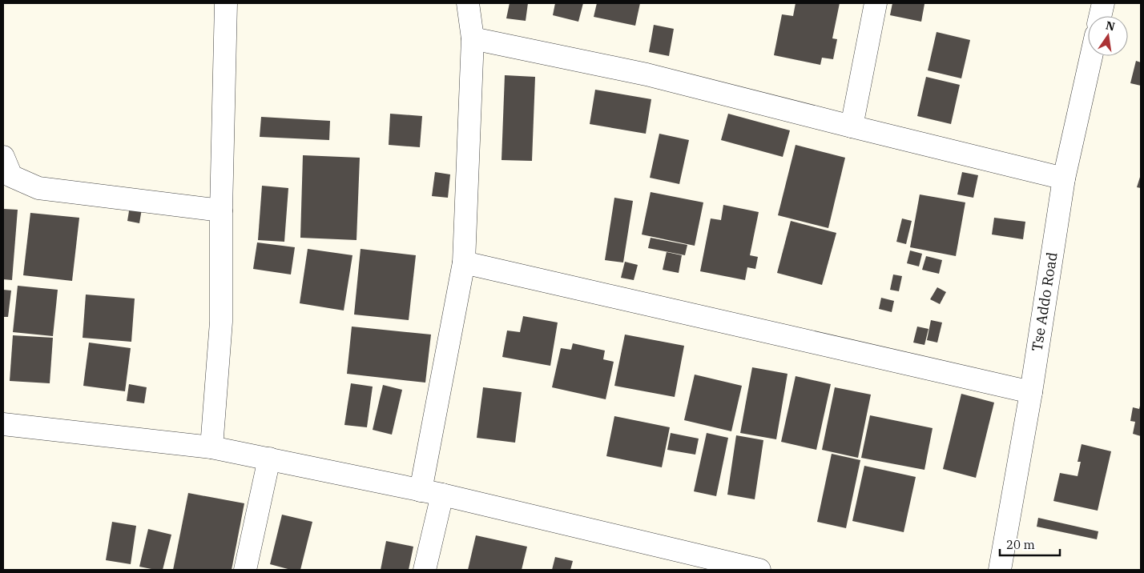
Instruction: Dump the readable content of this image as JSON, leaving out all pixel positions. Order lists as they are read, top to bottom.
{
  "streets": {
    "street": ["Tse Addo Road"]
  },
  "scale_bar": "20 m",
  "north": "top"
}
